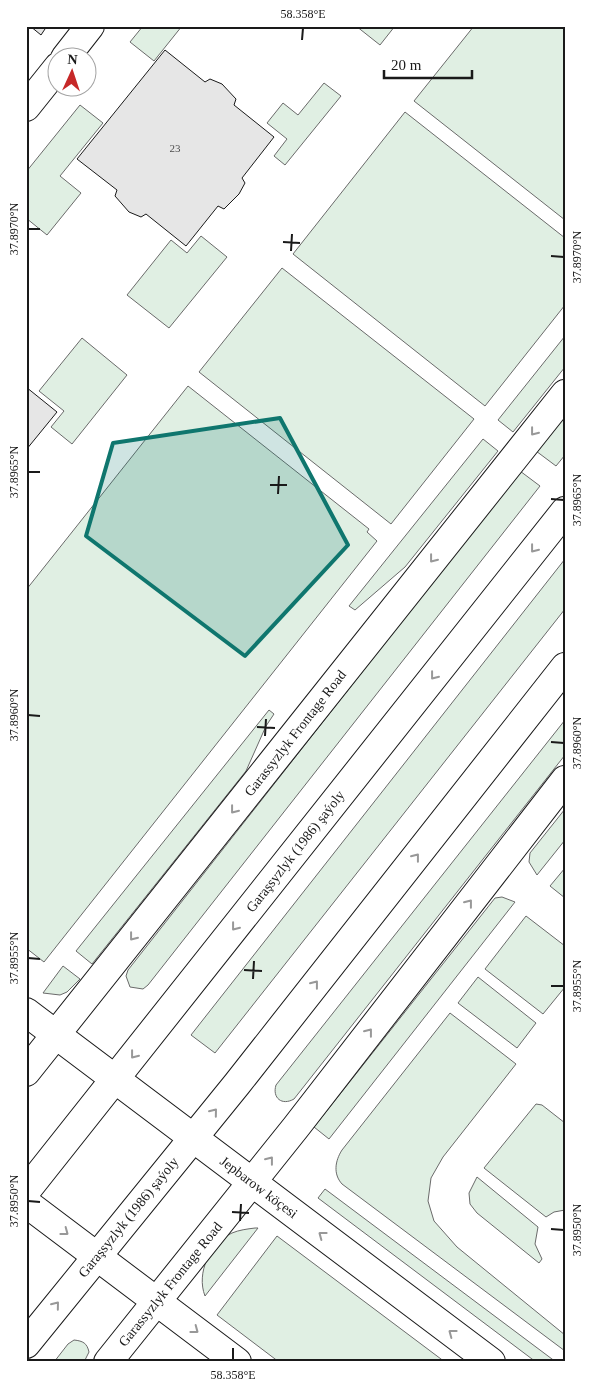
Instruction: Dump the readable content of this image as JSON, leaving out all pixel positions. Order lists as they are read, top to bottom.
{
  "streets": {
    "street": ["Garassyzlyk Frontage Road", "Garaşsyzlyk (1986) şaýoly", "Jepbarow köçesi"]
  },
  "crossings": [
    ["Garassyzlyk Frontage Road", "Jepbarow köçesi"],
    ["Garaşsyzlyk (1986) şaýoly", "Jepbarow köçesi"]
  ],
  "house_numbers": ["23"],
  "scale_bar": "20 m",
  "north": "top",
  "coordinates": [
    "58.358°E",
    "37.8970°N",
    "37.8965°N",
    "37.8960°N",
    "37.8955°N",
    "37.8950°N"
  ]
}
